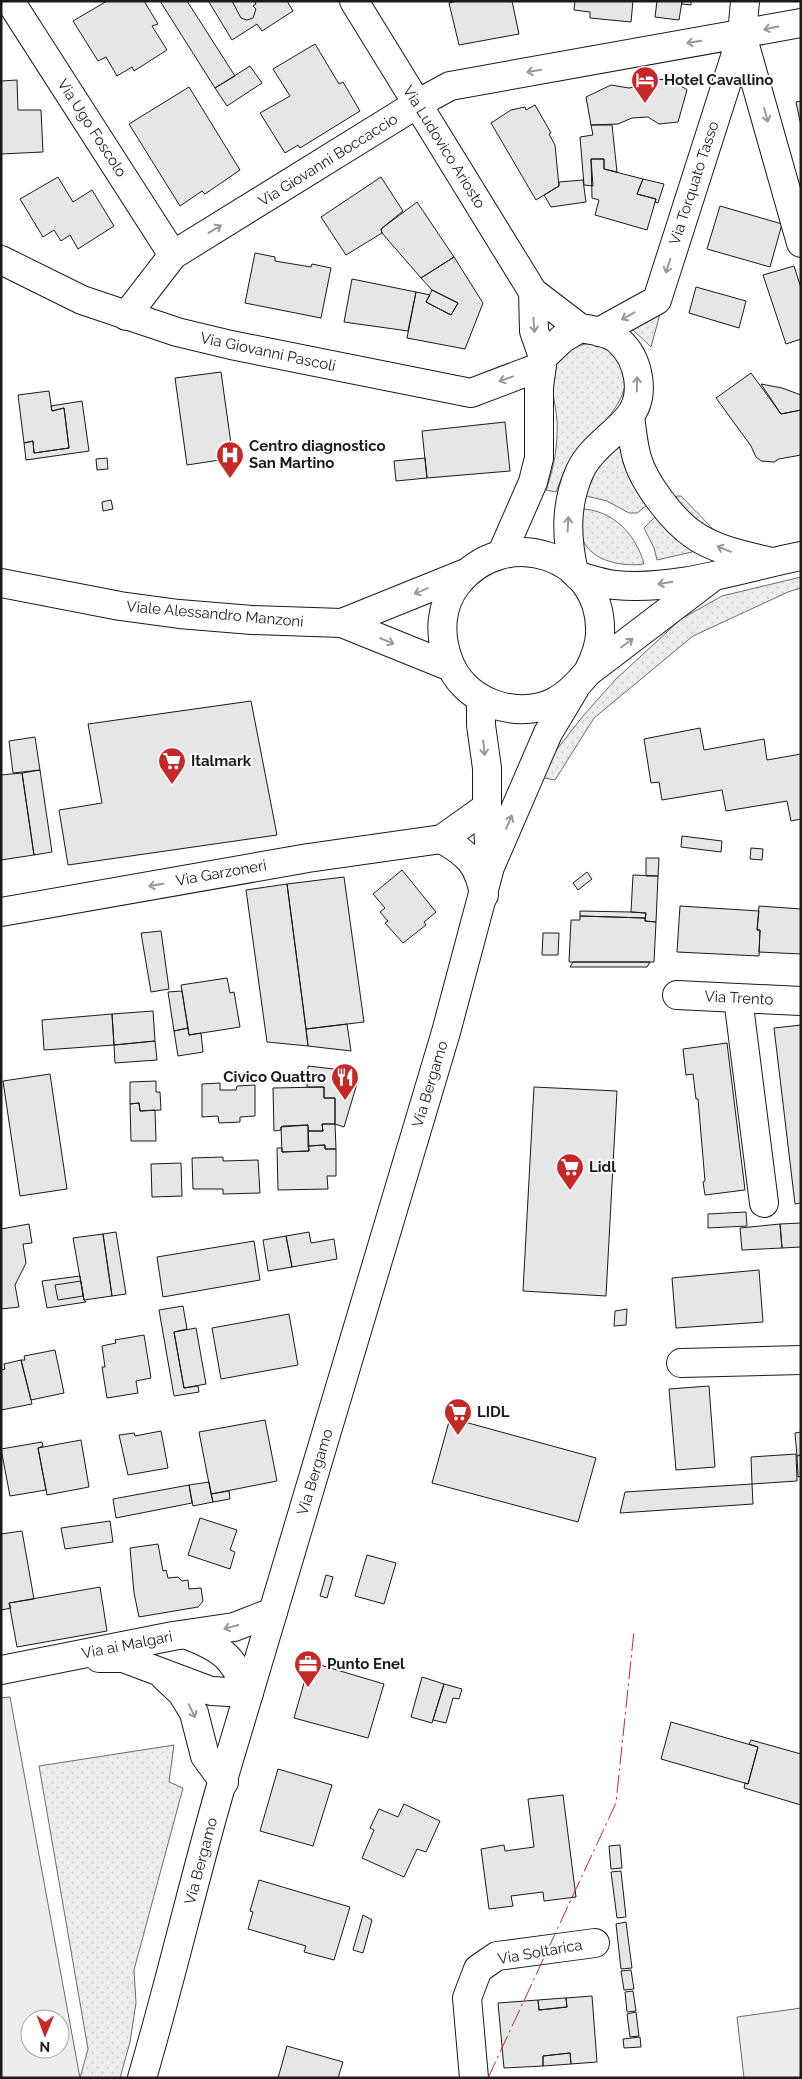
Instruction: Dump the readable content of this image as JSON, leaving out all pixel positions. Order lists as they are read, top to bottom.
{
  "streets": {
    "street": [
      "Via Ugo Foscolo",
      "Via Ludovico Ariosto",
      "Via Giovanni Boccaccio",
      "Via Torquato Tasso",
      "Via Giovanni Pascoli",
      "Viale Alessandro Manzoni",
      "Via Garzoneri",
      "Via Trento",
      "Via Bergamo",
      "Via ai Malgari",
      "Via Soltarica"
    ]
  },
  "crossings": [
    ["Via Ugo Foscolo", "Via Giovanni Boccaccio"],
    ["Via Ludovico Ariosto", "Via Giovanni Boccaccio"],
    ["Via Ludovico Ariosto", "Via Torquato Tasso"],
    ["Via Giovanni Boccaccio", "Via Torquato Tasso"],
    ["Via Giovanni Boccaccio", "Via Giovanni Pascoli"],
    ["Via Torquato Tasso", "Via Giovanni Pascoli"],
    ["Viale Alessandro Manzoni", "Via Bergamo"],
    ["Via Garzoneri", "Via Bergamo"],
    ["Via Bergamo", "Via ai Malgari"]
  ],
  "one_way": ["Via Torquato Tasso", "Via Garzoneri"],
  "places": {
    "hotel": ["Hotel Cavallino"],
    "hospital": ["Centro diagnostico San Martino"],
    "supermarket": ["Italmark", "Lidl", "LIDL"],
    "restaurant": ["Civico Quattro"],
    "office": ["Punto Enel"]
  },
  "north": "bottom"
}
